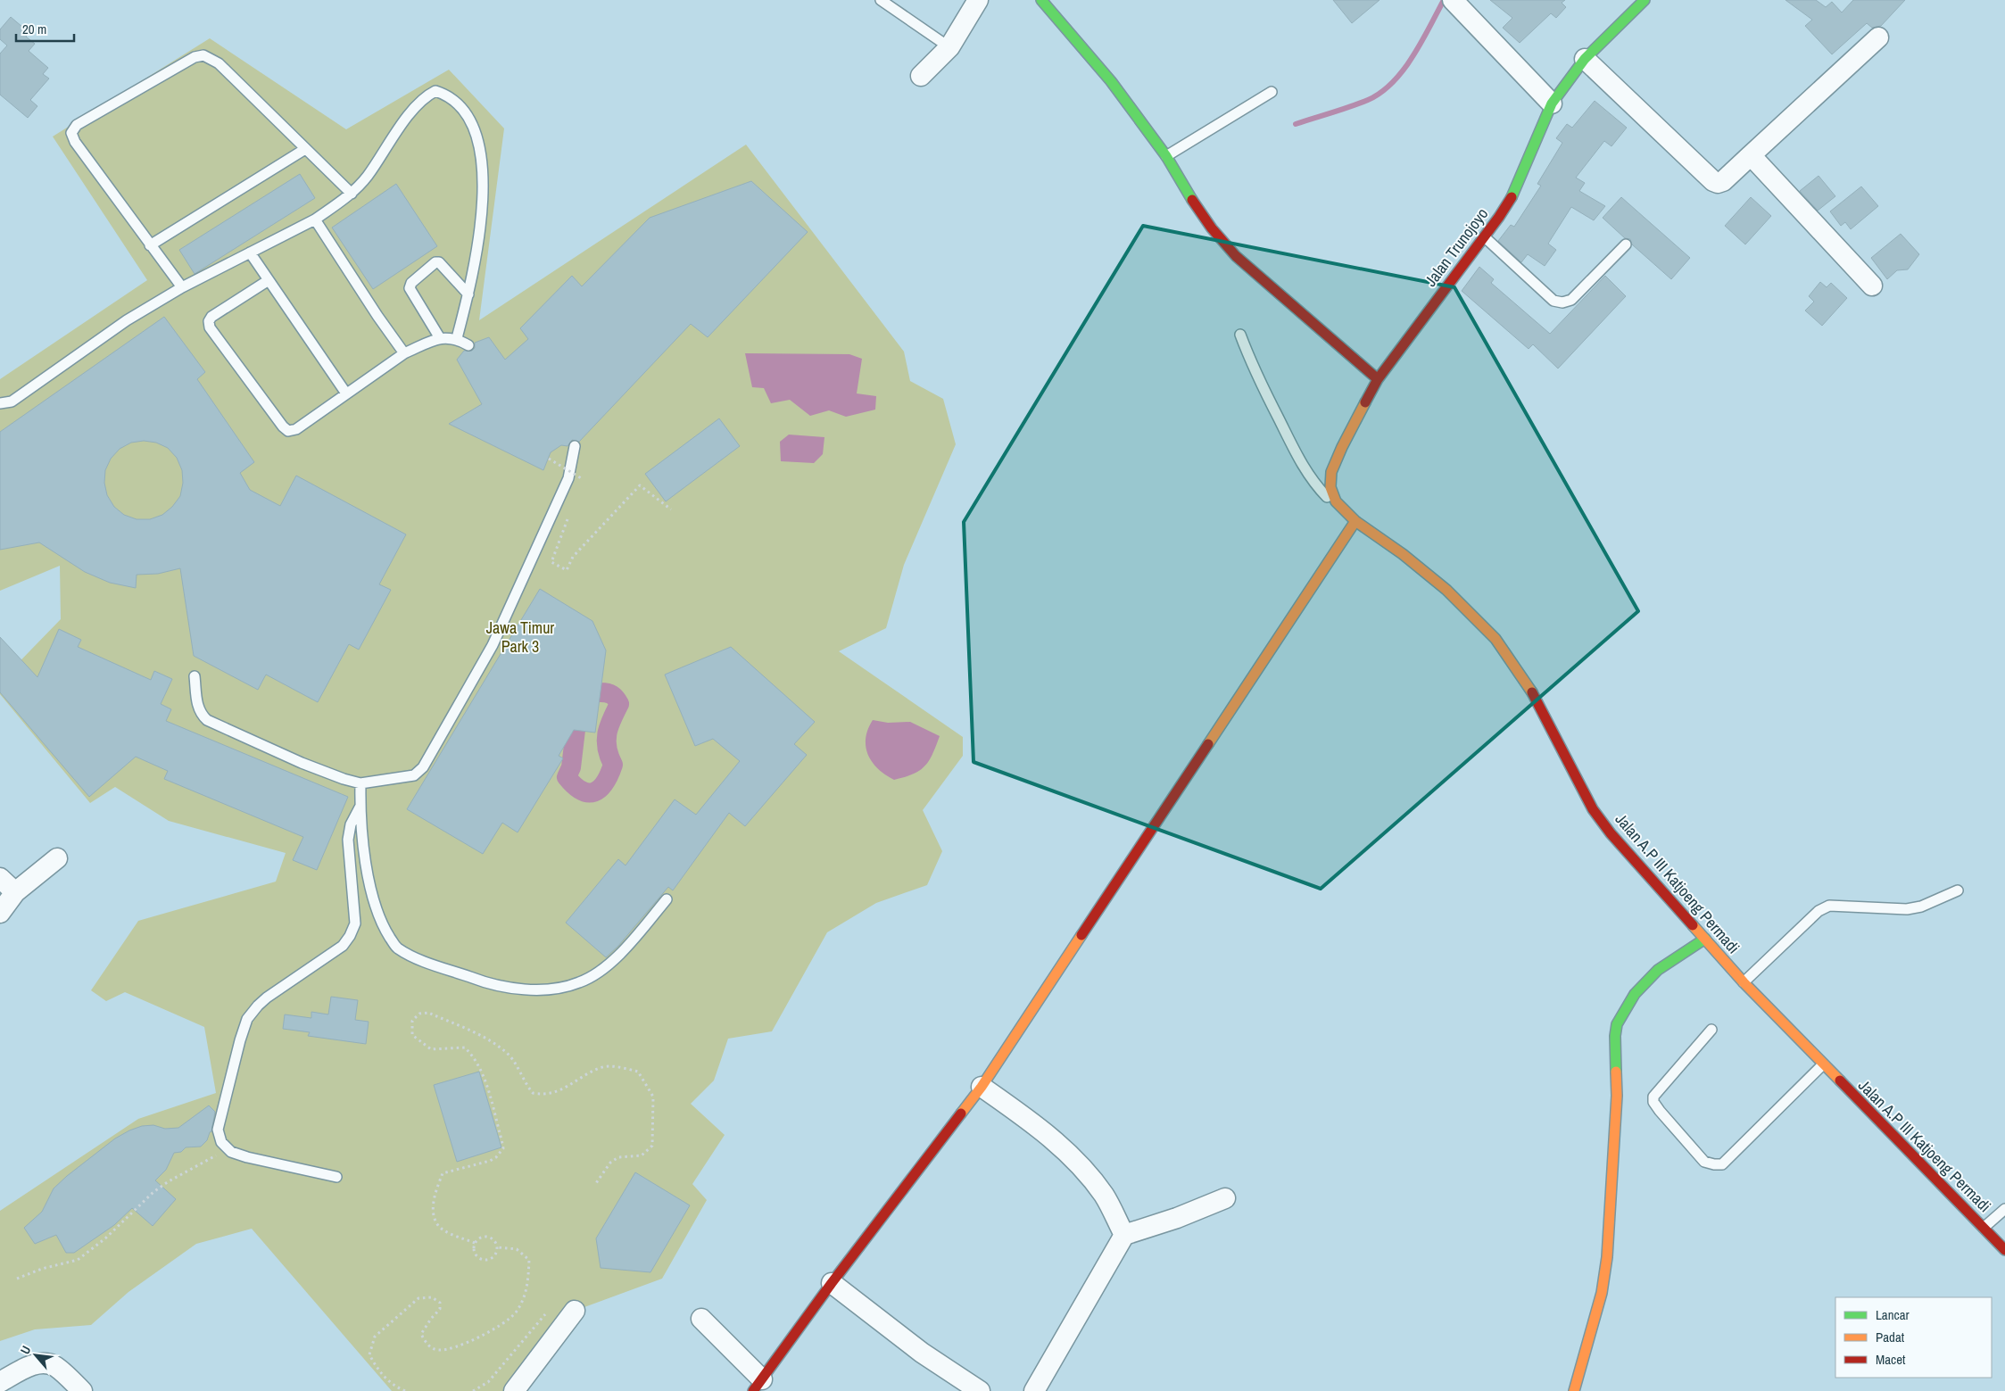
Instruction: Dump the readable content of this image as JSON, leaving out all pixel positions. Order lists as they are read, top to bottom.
{
  "streets": {
    "street": ["Jalan Trunojoyo", "Jalan A.P III Katjoeng Permadi"]
  },
  "crossings": [
    ["Jalan Trunojoyo", "Jalan A.P III Katjoeng Permadi"]
  ],
  "parks": ["Jawa Timur Park 3"],
  "legend": ["Lancar", "Padat", "Macet"],
  "scale_bar": "20 m",
  "north": "top left"
}
